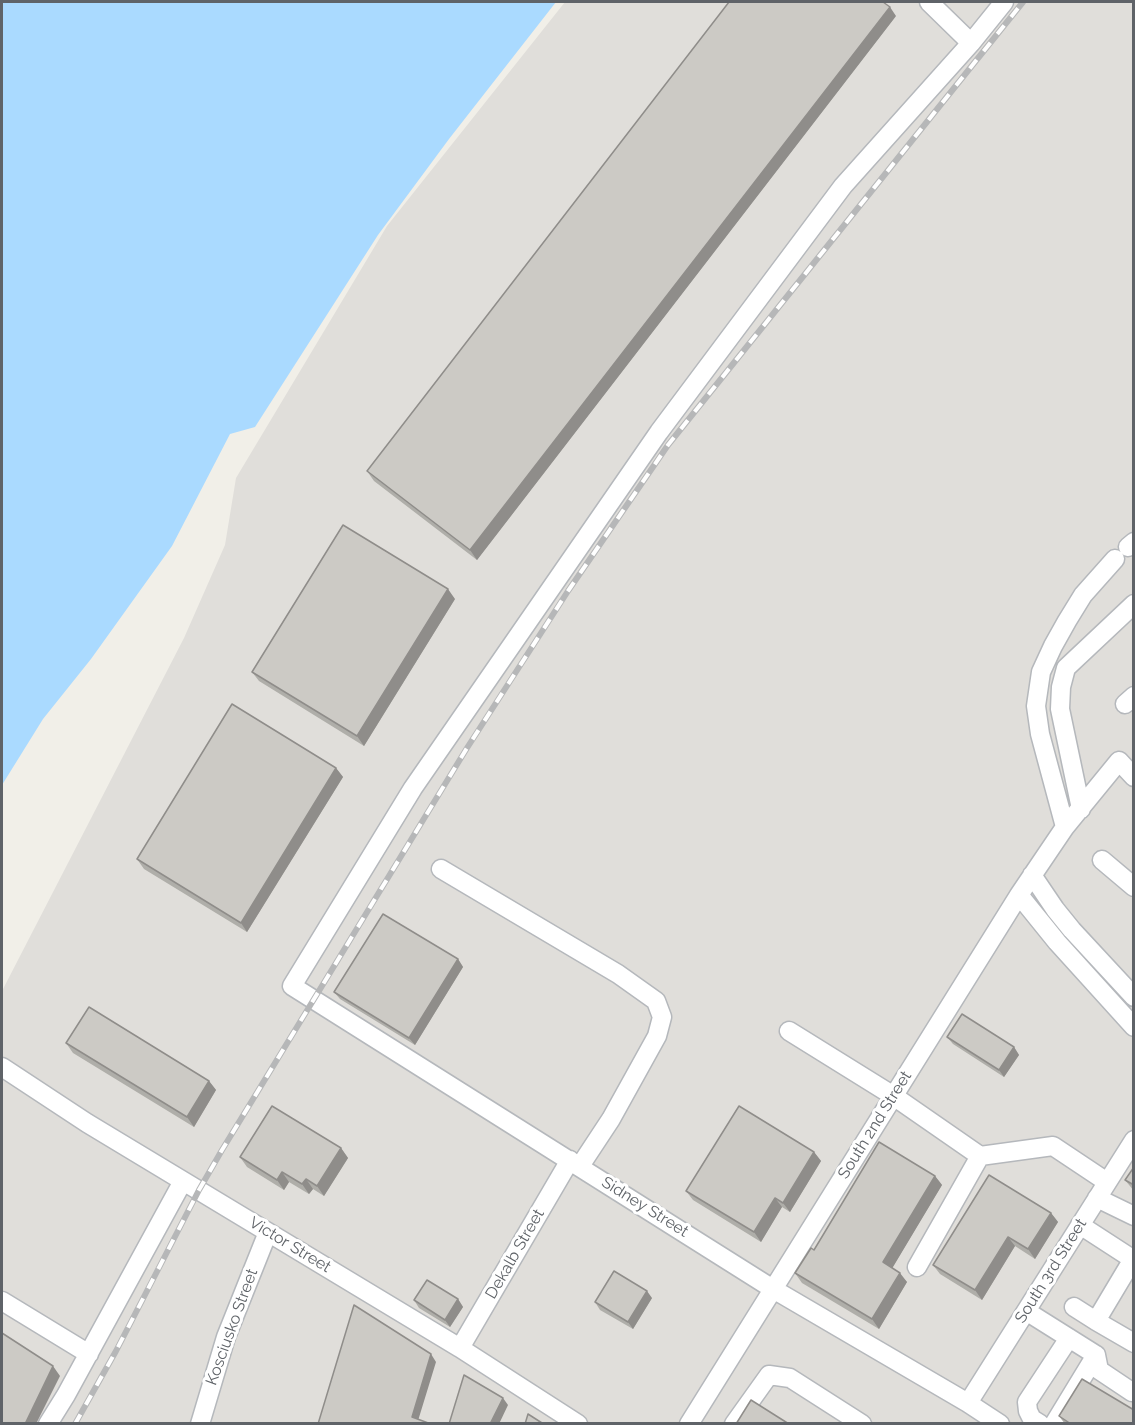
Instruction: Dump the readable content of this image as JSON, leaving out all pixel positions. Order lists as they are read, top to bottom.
{
  "streets": {
    "street": [
      "South 2nd Street",
      "Sidney Street",
      "Victor Street",
      "Dekalb Street",
      "South 3rd Street",
      "Kosciusko Street"
    ]
  },
  "crossings": [
    ["South 2nd Street", "Sidney Street"],
    ["Sidney Street", "Dekalb Street"],
    ["Sidney Street", "South 3rd Street"],
    ["Victor Street", "Dekalb Street"],
    ["Victor Street", "Kosciusko Street"]
  ]
}
